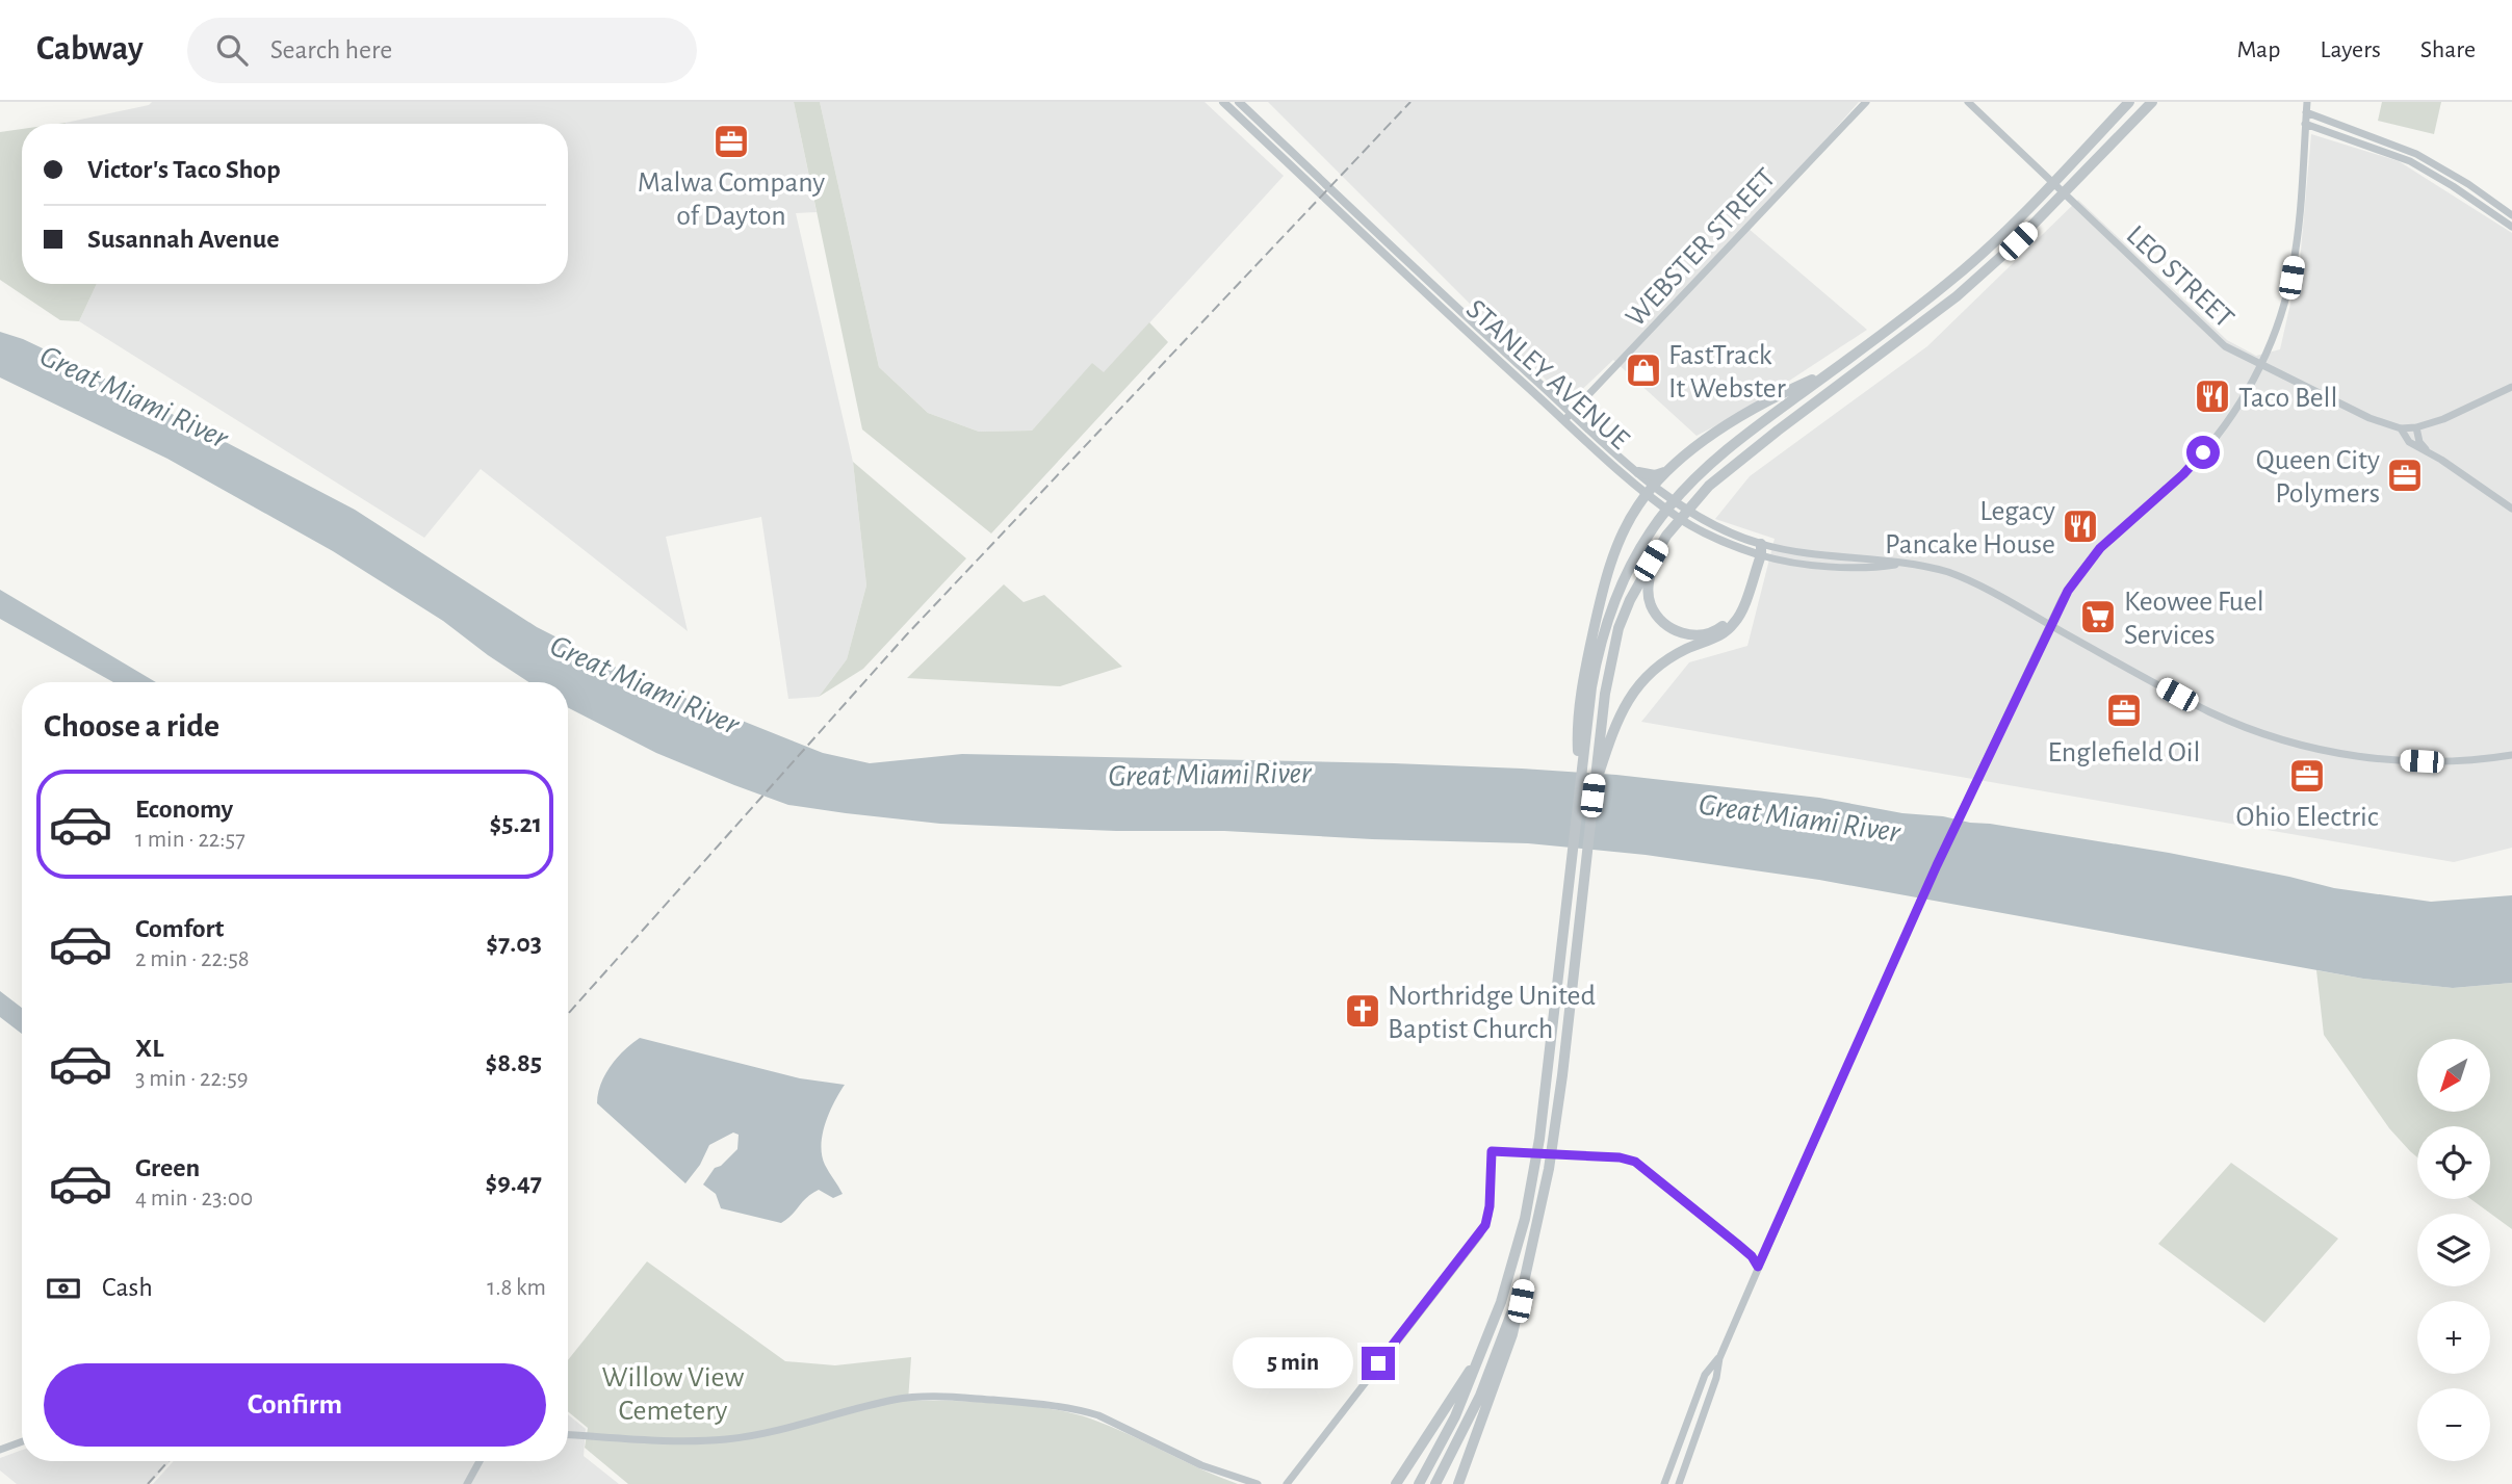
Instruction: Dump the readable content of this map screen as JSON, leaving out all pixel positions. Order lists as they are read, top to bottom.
{
  "streets": {
    "main road": ["STANLEY AVENUE"],
    "street": ["WEBSTER STREET", "LEO STREET"]
  },
  "crossings": [
    ["WEBSTER STREET", "STANLEY AVENUE"]
  ],
  "water": ["Great Miami River"],
  "parks": ["Willow View Cemetery"],
  "places": {
    "office": [
      "Malwa Company of Dayton",
      "Queen City Polymers",
      "Englefield Oil",
      "Ohio Electric"
    ],
    "shop": ["FastTrack It Webster"],
    "restaurant": ["Taco Bell", "Legacy Pancake House"],
    "supermarket": ["Keowee Fuel Services"],
    "church": ["Northridge United Baptist Church"]
  },
  "north": "bottom left",
  "page": {
    "header": "Cabway",
    "search": "Search here",
    "nav": ["Map", "Layers", "Share"],
    "banner": ["Victor's Taco Shop", "Susannah Avenue"],
    "heading": "Choose a ride",
    "list": [
      {
        "name": "Economy",
        "note": "1 min · 22:57",
        "value": "$5.21"
      },
      {
        "name": "Comfort",
        "note": "2 min · 22:58",
        "value": "$7.03"
      },
      {
        "name": "XL",
        "note": "3 min · 22:59",
        "value": "$8.85"
      },
      {
        "name": "Green",
        "note": "4 min · 23:00",
        "value": "$9.47"
      }
    ],
    "map_buttons": ["+", "−"],
    "pay": ["Cash", "1.8 km"],
    "bubble": "5 min",
    "buttons": "Confirm"
  }
}
